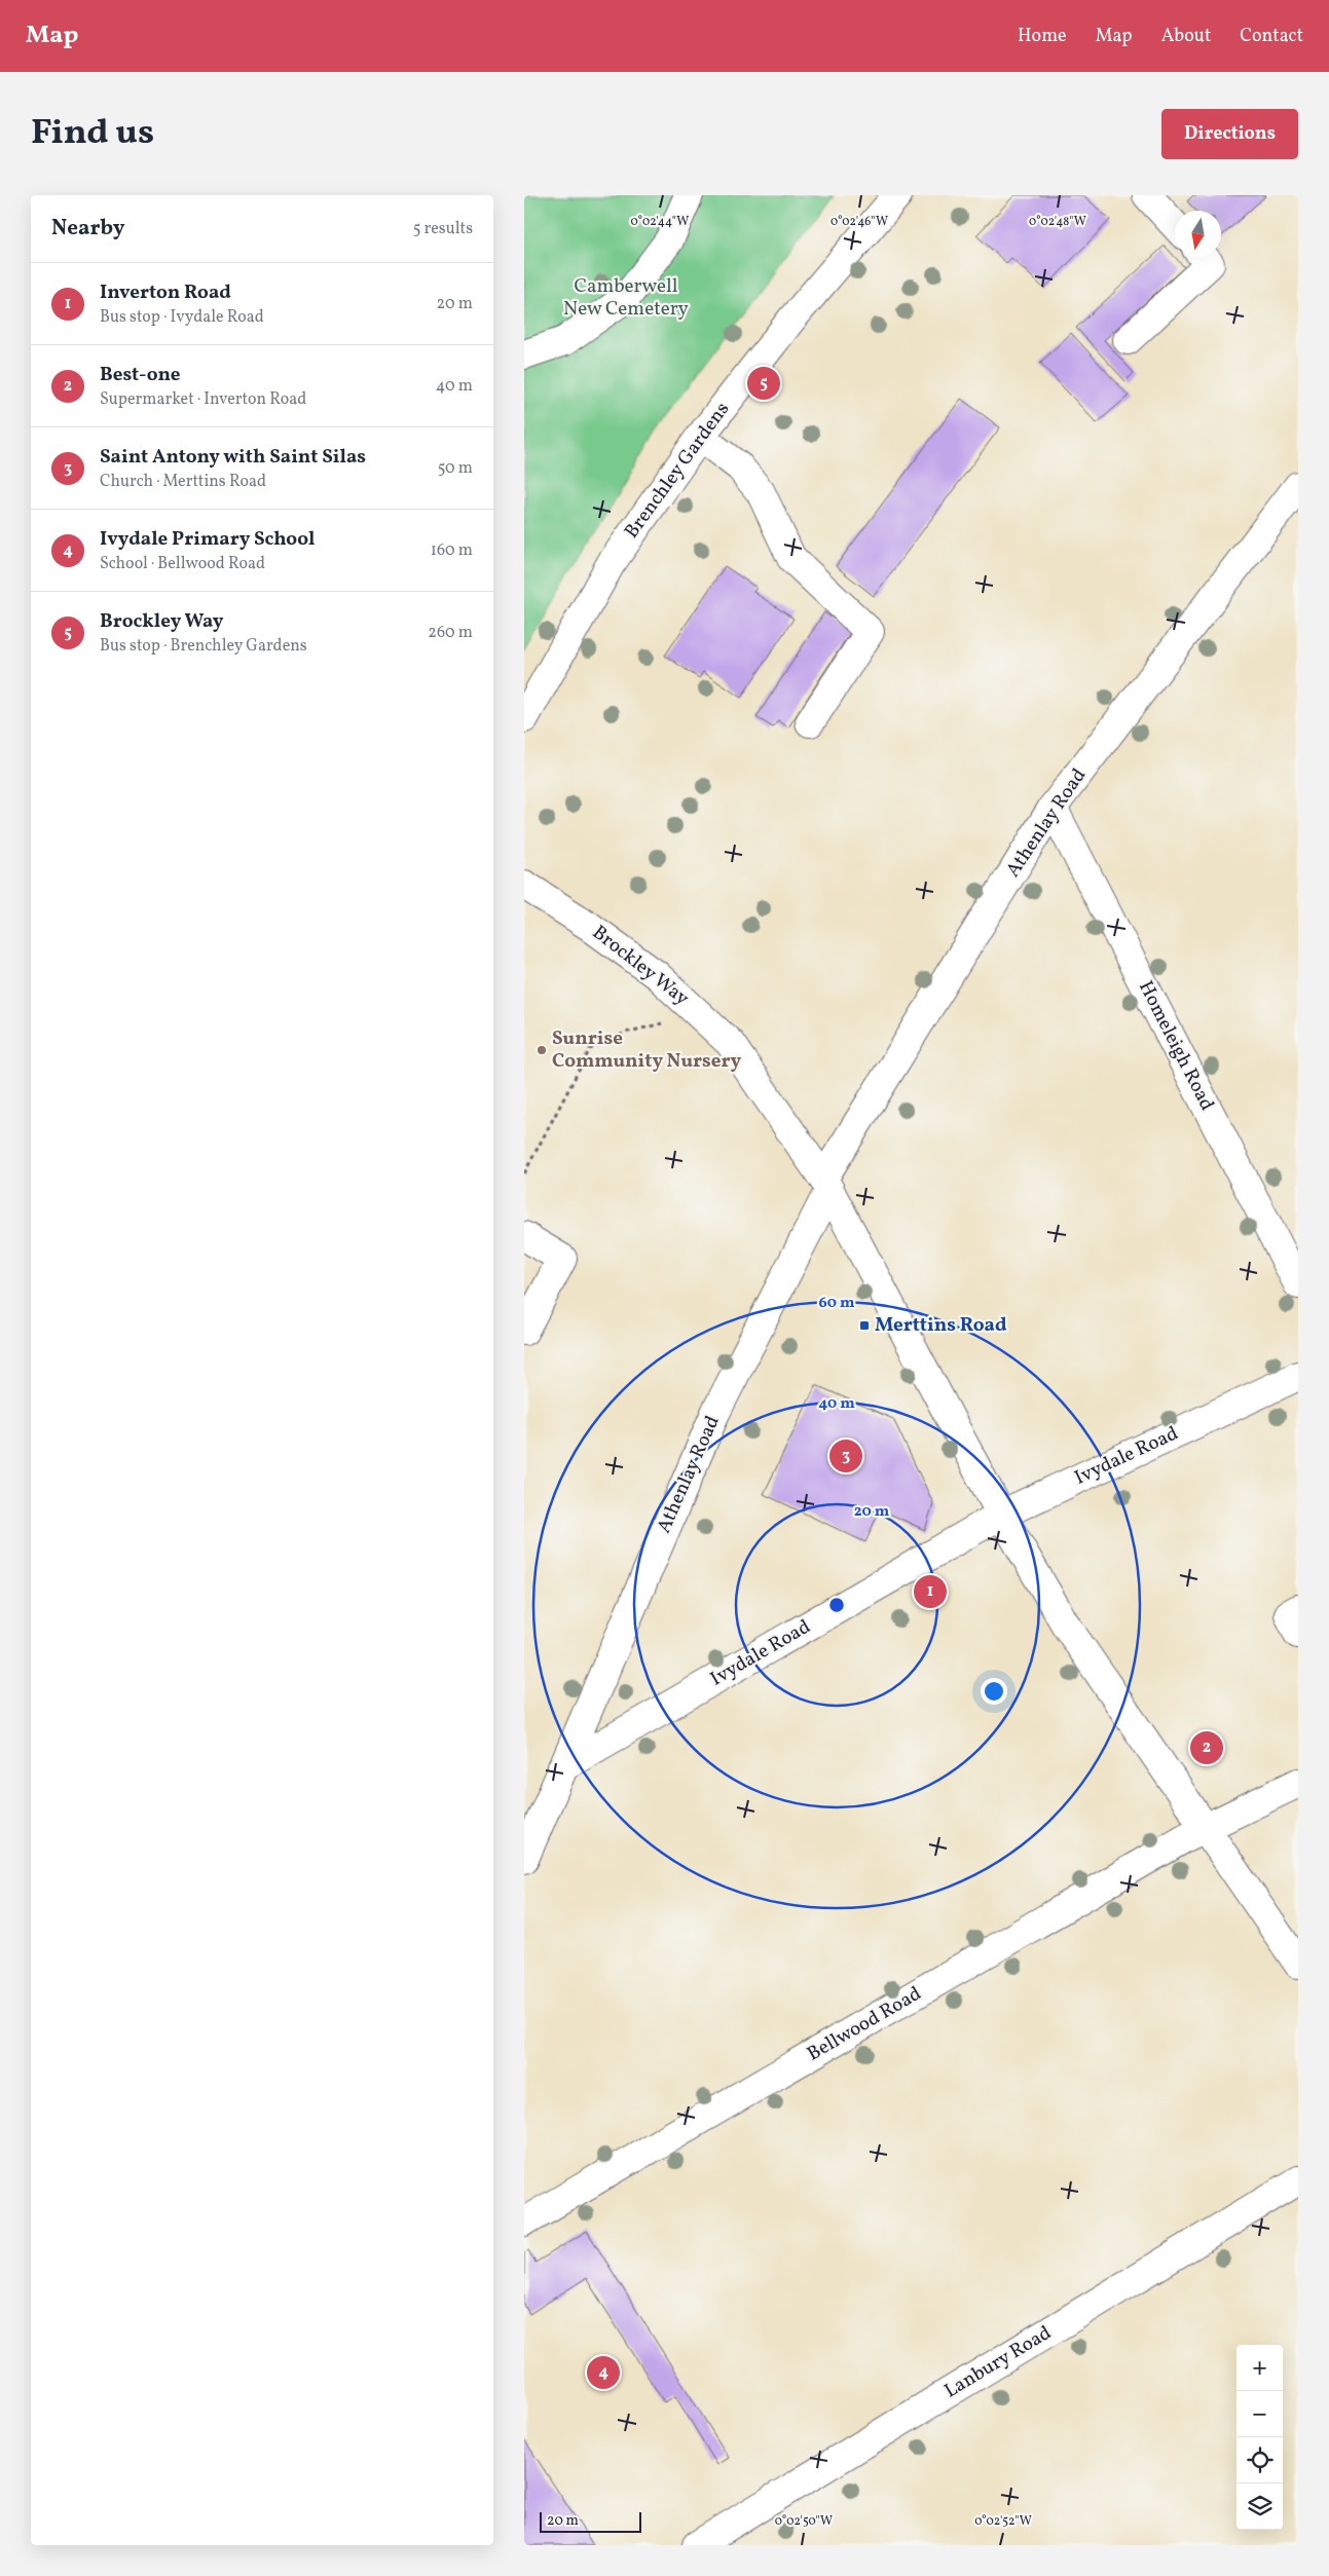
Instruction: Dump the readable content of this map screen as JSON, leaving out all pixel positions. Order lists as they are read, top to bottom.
{
  "streets": {
    "street": [
      "Brenchley Gardens",
      "Athenlay Road",
      "Brockley Way",
      "Homeleigh Road",
      "Ivydale Road",
      "Bellwood Road",
      "Lanbury Road"
    ]
  },
  "crossings": [
    ["Athenlay Road", "Brockley Way"],
    ["Athenlay Road", "Homeleigh Road"],
    ["Athenlay Road", "Ivydale Road"]
  ],
  "parks": ["Camberwell New Cemetery"],
  "places": {
    "other": ["Sunrise Community Nursery"],
    "transit": ["Merttins Road"]
  },
  "scale_bar": "20 m",
  "north": "bottom",
  "page": {
    "header": "Map",
    "nav": [
      "Home",
      "Map",
      "About",
      "Contact"
    ],
    "title": "Find us",
    "buttons": "Directions",
    "heading": ["Nearby", "5 results"],
    "list": [
      {
        "mark": "1",
        "name": "Inverton Road",
        "note": "Bus stop · Ivydale Road",
        "value": "20 m"
      },
      {
        "mark": "2",
        "name": "Best-one",
        "note": "Supermarket · Inverton Road",
        "value": "40 m"
      },
      {
        "mark": "3",
        "name": "Saint Antony with Saint Silas",
        "note": "Church · Merttins Road",
        "value": "50 m"
      },
      {
        "mark": "4",
        "name": "Ivydale Primary School",
        "note": "School · Bellwood Road",
        "value": "160 m"
      },
      {
        "mark": "5",
        "name": "Brockley Way",
        "note": "Bus stop · Brenchley Gardens",
        "value": "260 m"
      }
    ],
    "pins": [
      "5",
      "3",
      "1",
      "2",
      "4"
    ],
    "map_buttons": ["+", "−"],
    "scale": "20 m"
  },
  "coordinates": [
    "0°02'44\"W",
    "0°02'46\"W",
    "0°02'48\"W",
    "0°02'50\"W",
    "0°02'52\"W"
  ],
  "rings": ["60 m", "40 m", "20 m"]
}
